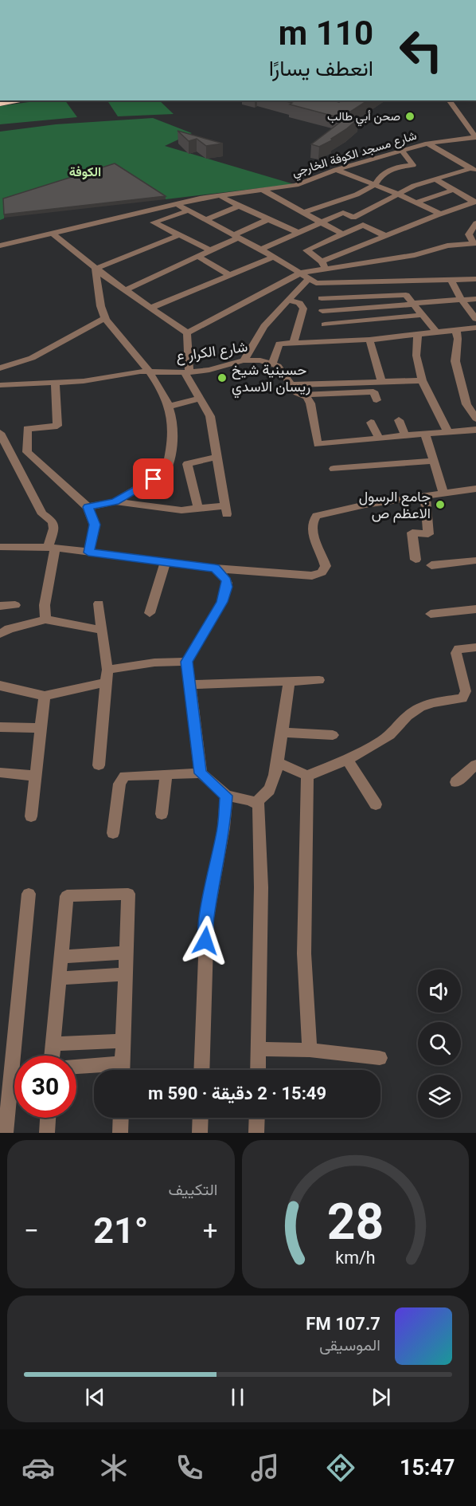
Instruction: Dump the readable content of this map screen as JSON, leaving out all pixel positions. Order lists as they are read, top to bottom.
{
  "streets": {
    "street": ["شارع مسجد الكوفة الخارجي", "شارع الكرار ع"]
  },
  "districts": ["الكوفة"],
  "places": ["صحن أبي طالب", "حسينية شيخ ريسان الاسدي", "جامع الرسول الاعظم ص"],
  "page": {
    "turn": ["110 m", "انعطف يسارًا"],
    "limit": "30",
    "trip": "15:49 · 2 دقيقة · 590 m",
    "tile": "التكييف",
    "heat": ["−", "21°", "+"],
    "song": ["107.7 FM", "الموسيقى"],
    "tabs": "15:47",
    "gauge": ["28", "km/h"]
  }
}
